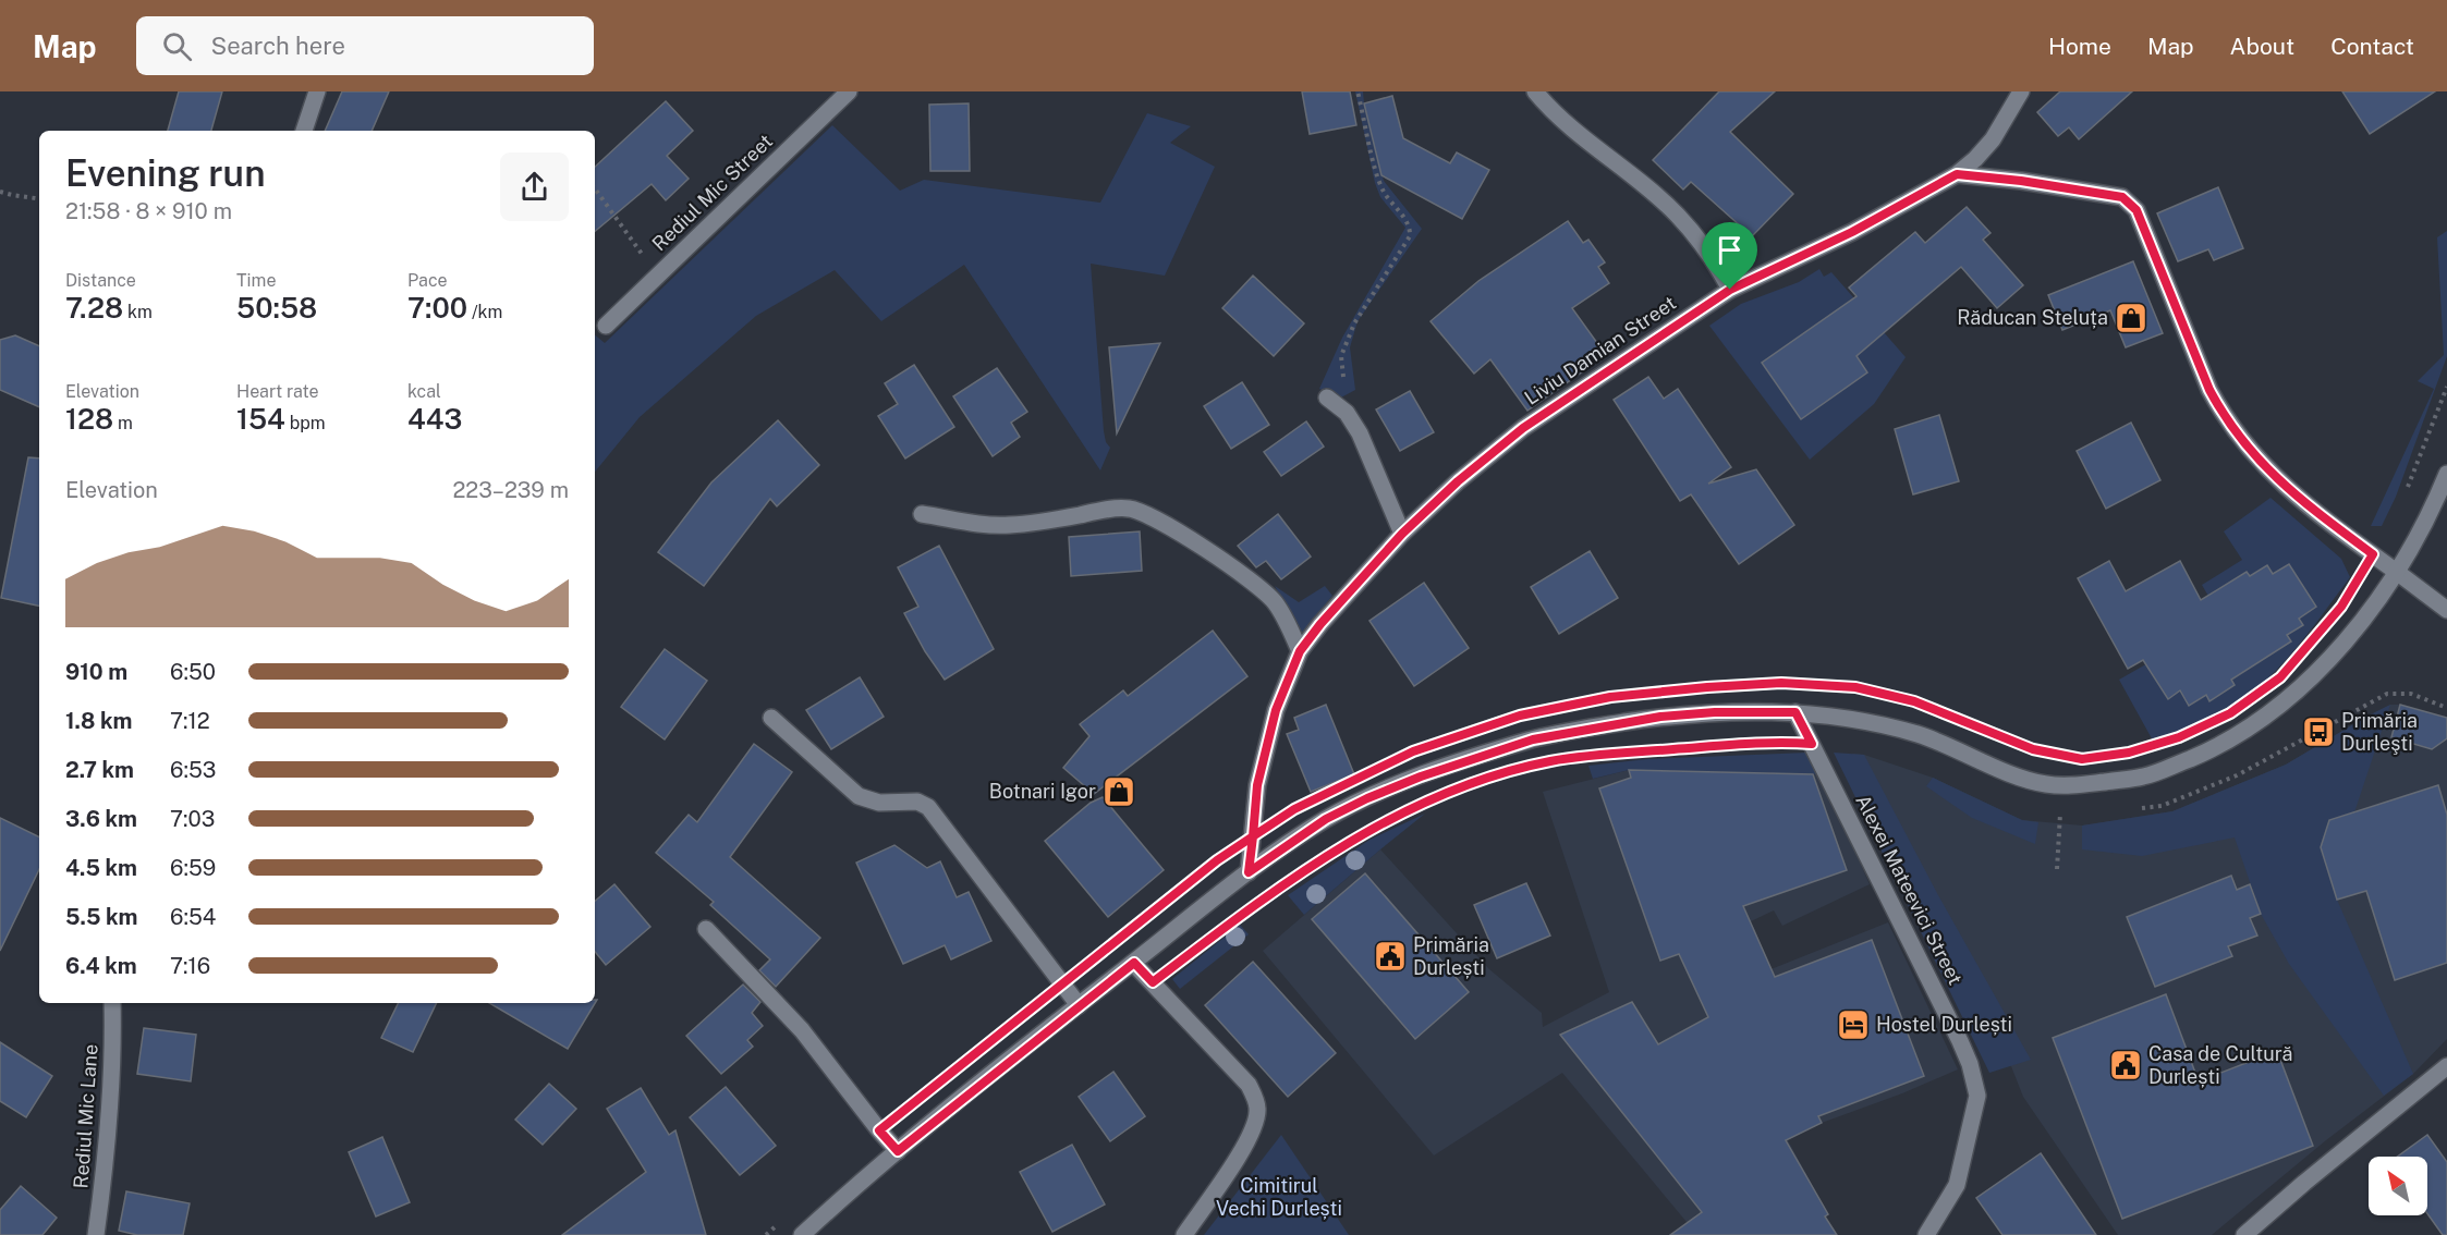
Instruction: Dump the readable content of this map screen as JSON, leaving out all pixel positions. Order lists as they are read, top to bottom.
{
  "streets": {
    "street": [
      "Rediul Mic Street",
      "Liviu Damian Street",
      "Alexei Mateevici Street",
      "Rediul Mic Lane"
    ]
  },
  "parks": ["Cimitirul Vechi Durlești"],
  "places": {
    "shop": ["Răducan Steluța", "Botnari Igor"],
    "bus stop": ["Primăria Durleşti"],
    "public building": ["Primăria Durlești", "Casa de Cultură Durlești"],
    "hotel": ["Hostel Durlești"]
  },
  "north": "top left",
  "page": {
    "header": "Map",
    "search": "Search here",
    "nav": [
      "Home",
      "Map",
      "About",
      "Contact"
    ],
    "heading": ["Evening run", "21:58 · 8 × 910 m"],
    "stats": [
      ["Distance", "7.28 km"],
      ["Time", "50:58"],
      ["Pace", "7:00 /km"],
      ["Elevation", "128 m"],
      ["Heart rate", "154 bpm"],
      ["kcal", "443"]
    ],
    "chart": ["Elevation", "223–239 m"],
    "list": [
      {
        "name": "910 m",
        "note": "6:50"
      },
      {
        "name": "1.8 km",
        "note": "7:12"
      },
      {
        "name": "2.7 km",
        "note": "6:53"
      },
      {
        "name": "3.6 km",
        "note": "7:03"
      },
      {
        "name": "4.5 km",
        "note": "6:59"
      },
      {
        "name": "5.5 km",
        "note": "6:54"
      },
      {
        "name": "6.4 km",
        "note": "7:16"
      }
    ]
  }
}
